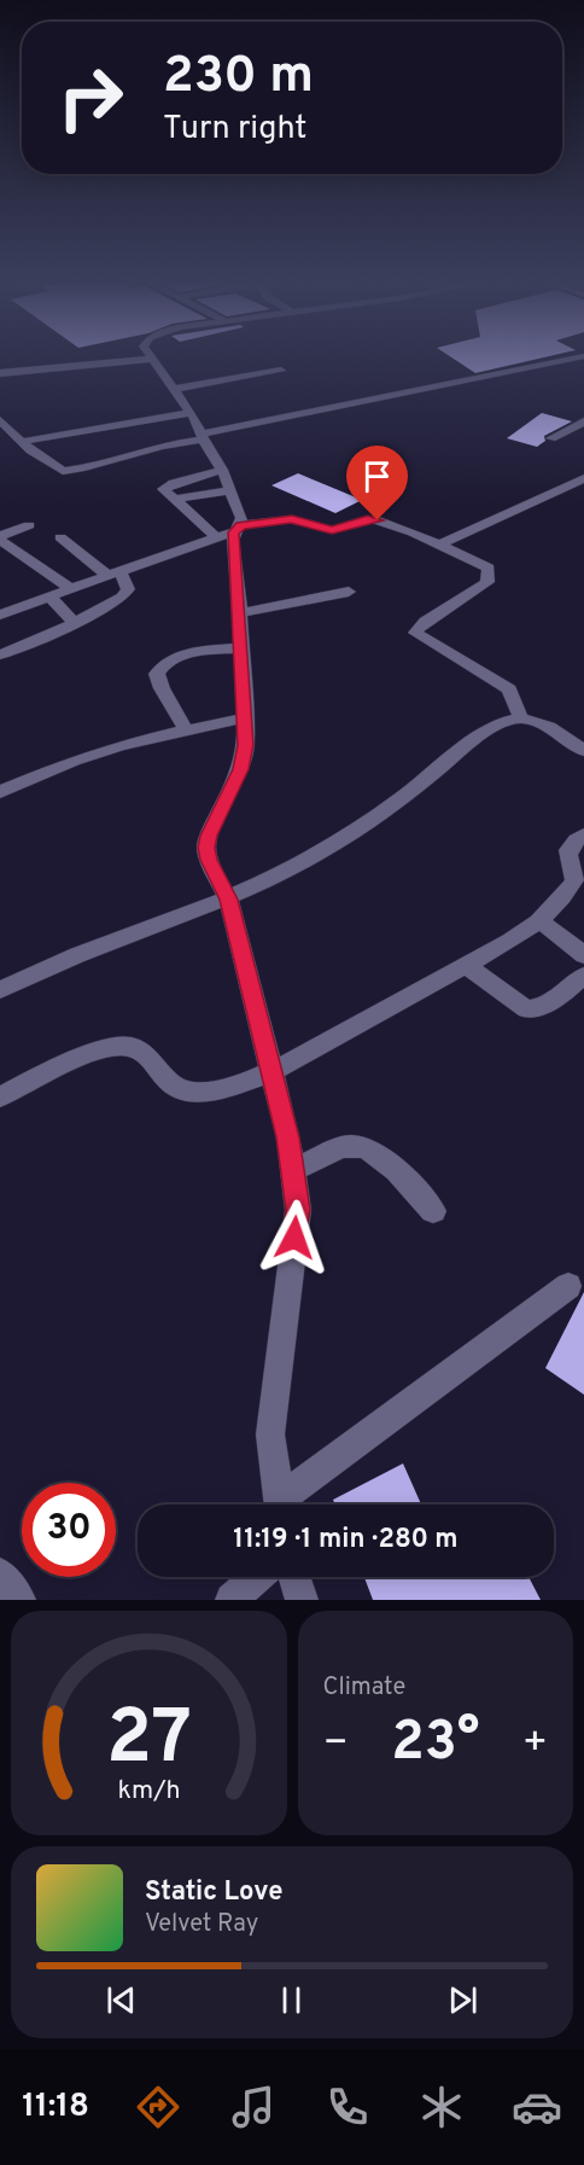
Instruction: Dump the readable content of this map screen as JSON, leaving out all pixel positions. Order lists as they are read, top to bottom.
{
  "page": {
    "turn": ["230 m", "Turn right"],
    "limit": "30",
    "trip": "11:19 · 1 min · 280 m",
    "tile": "Climate",
    "heat": ["−", "23°", "+"],
    "song": ["Static Love", "Velvet Ray"],
    "tabs": "11:18",
    "gauge": ["27", "km/h"]
  }
}
